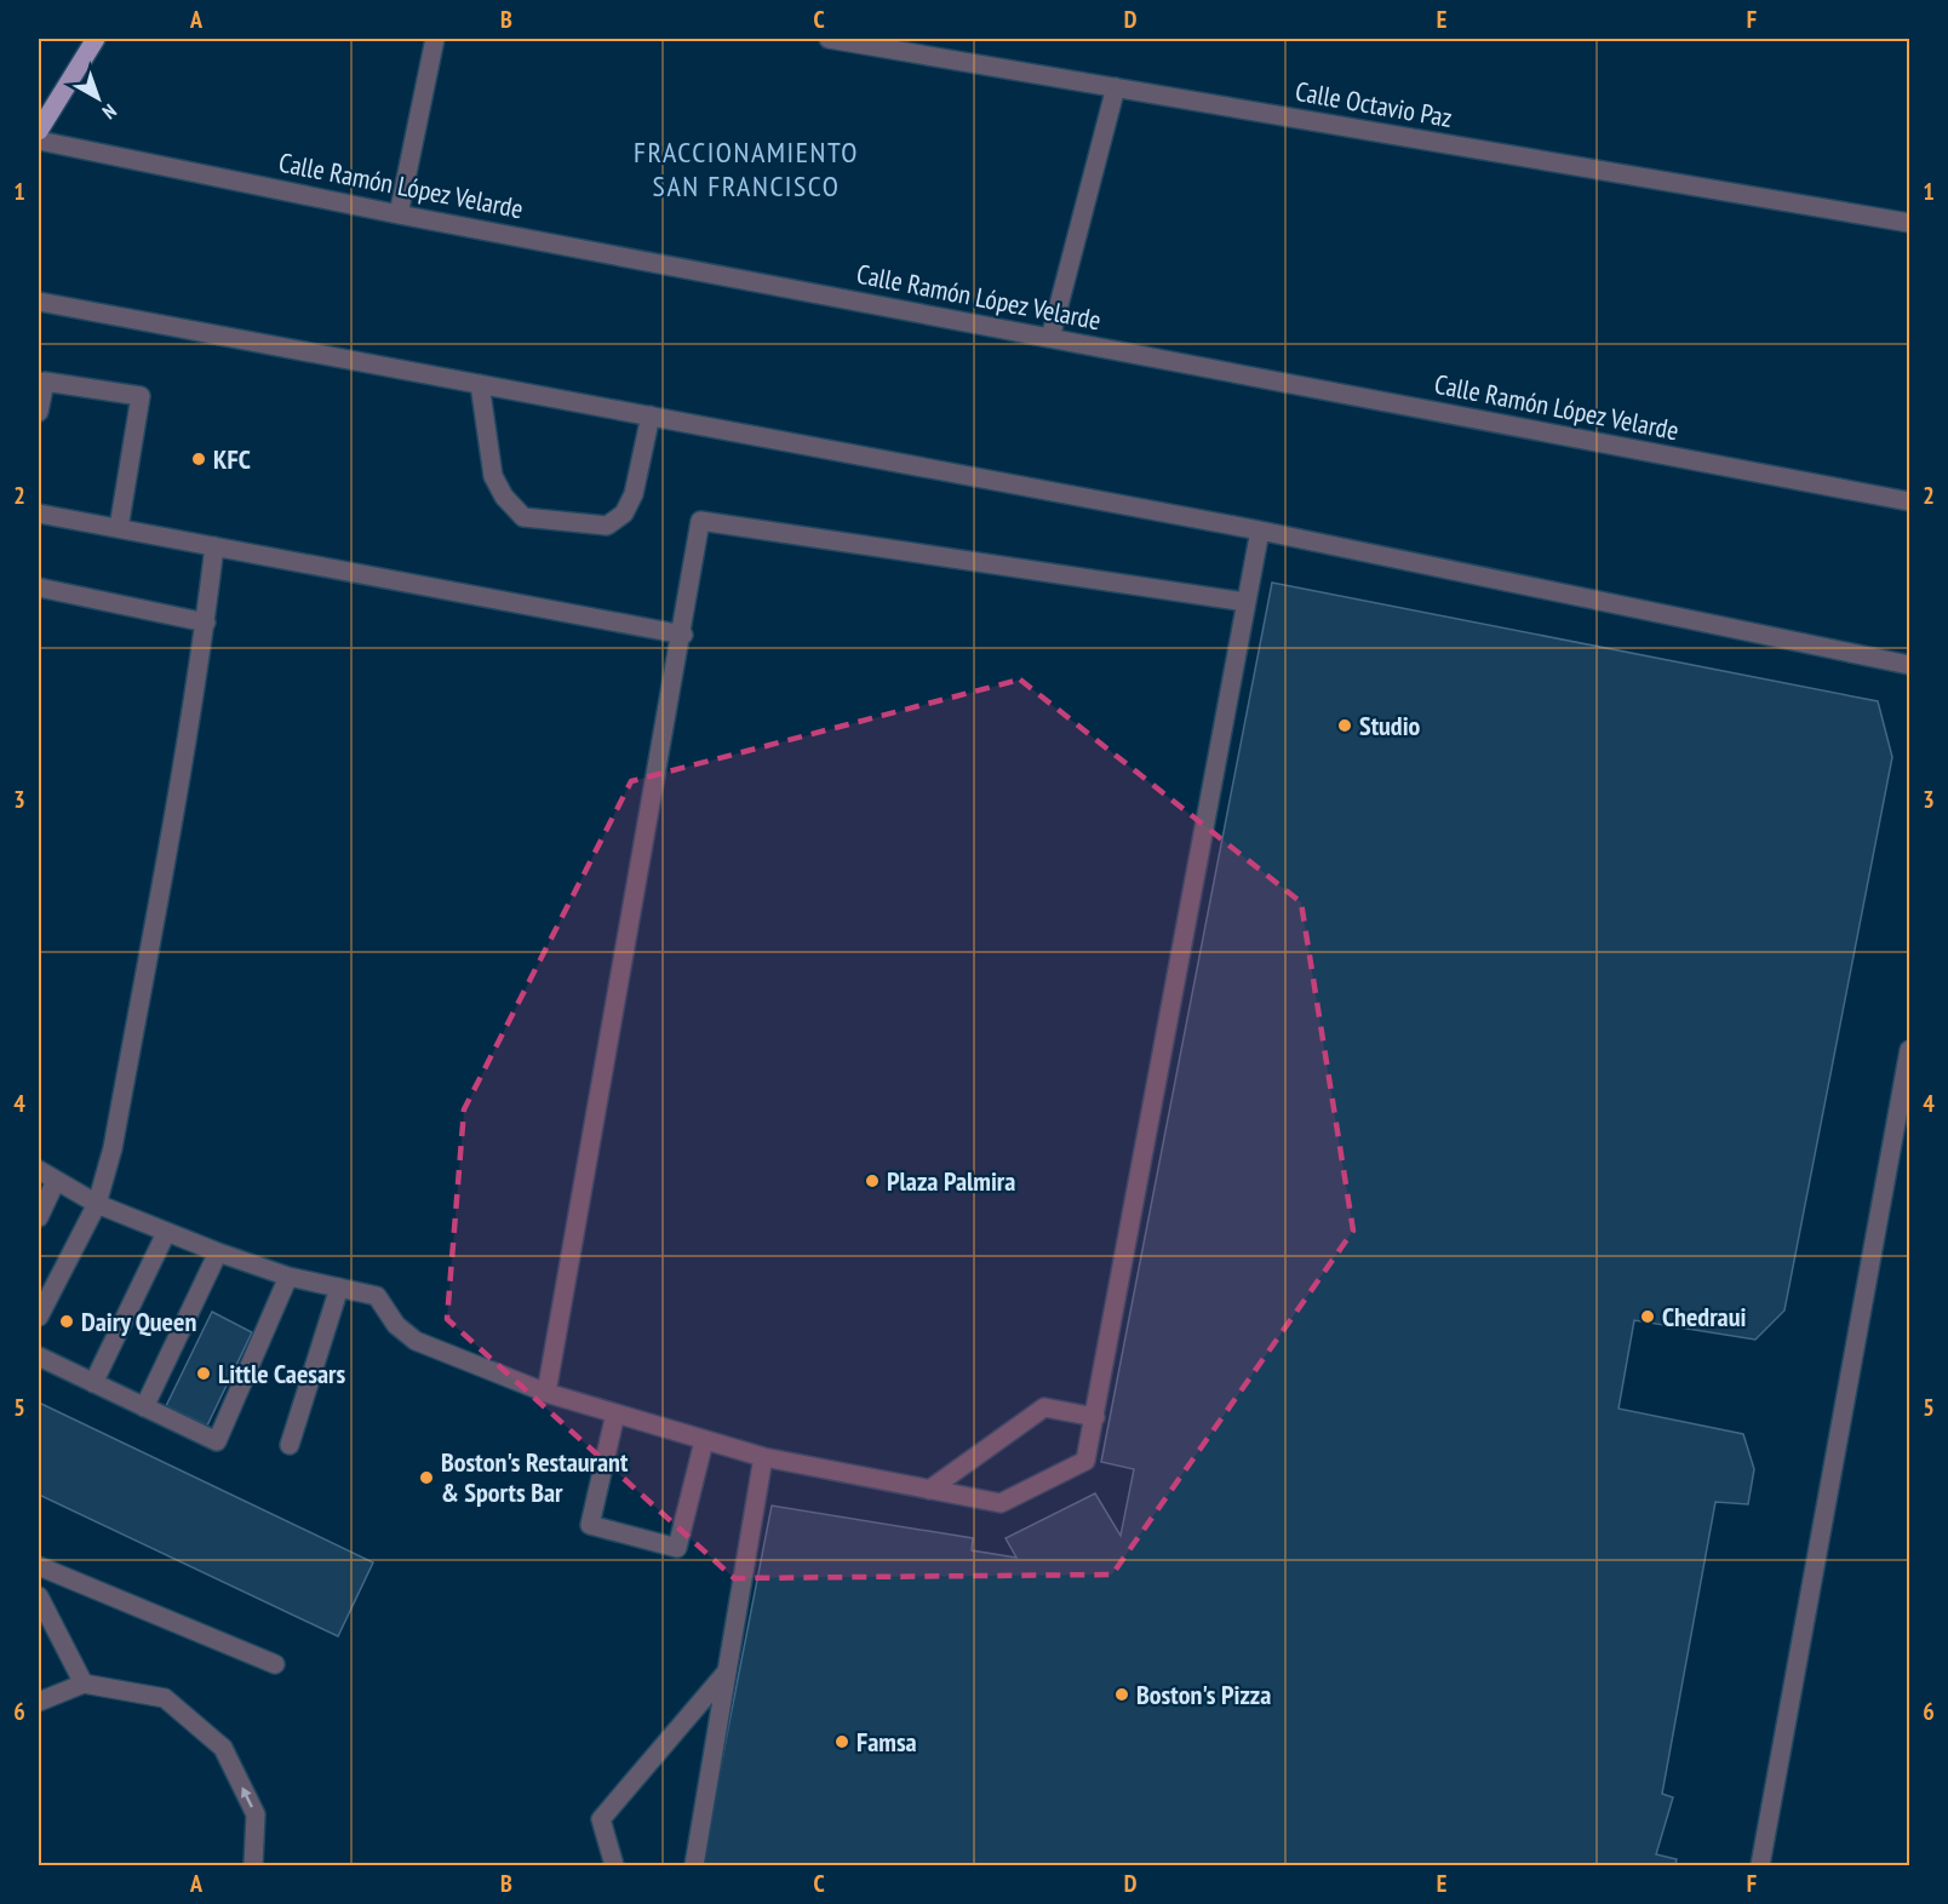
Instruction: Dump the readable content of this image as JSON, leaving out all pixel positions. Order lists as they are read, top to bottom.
{
  "streets": {
    "street": ["Calle Octavio Paz", "Calle Ramón López Velarde"]
  },
  "districts": ["FRACCIONAMIENTO SAN FRANCISCO"],
  "places": [
    "KFC",
    "Studio",
    "Plaza Palmira",
    "Chedraui",
    "Dairy Queen",
    "Little Caesars",
    "Boston's Restaurant & Sports Bar",
    "Boston's Pizza",
    "Famsa"
  ],
  "north": "bottom right",
  "grid": {
    "columns": [
      "A",
      "B",
      "C",
      "D",
      "E",
      "F"
    ],
    "rows": [
      "1",
      "2",
      "3",
      "4",
      "5",
      "6"
    ]
  }
}
